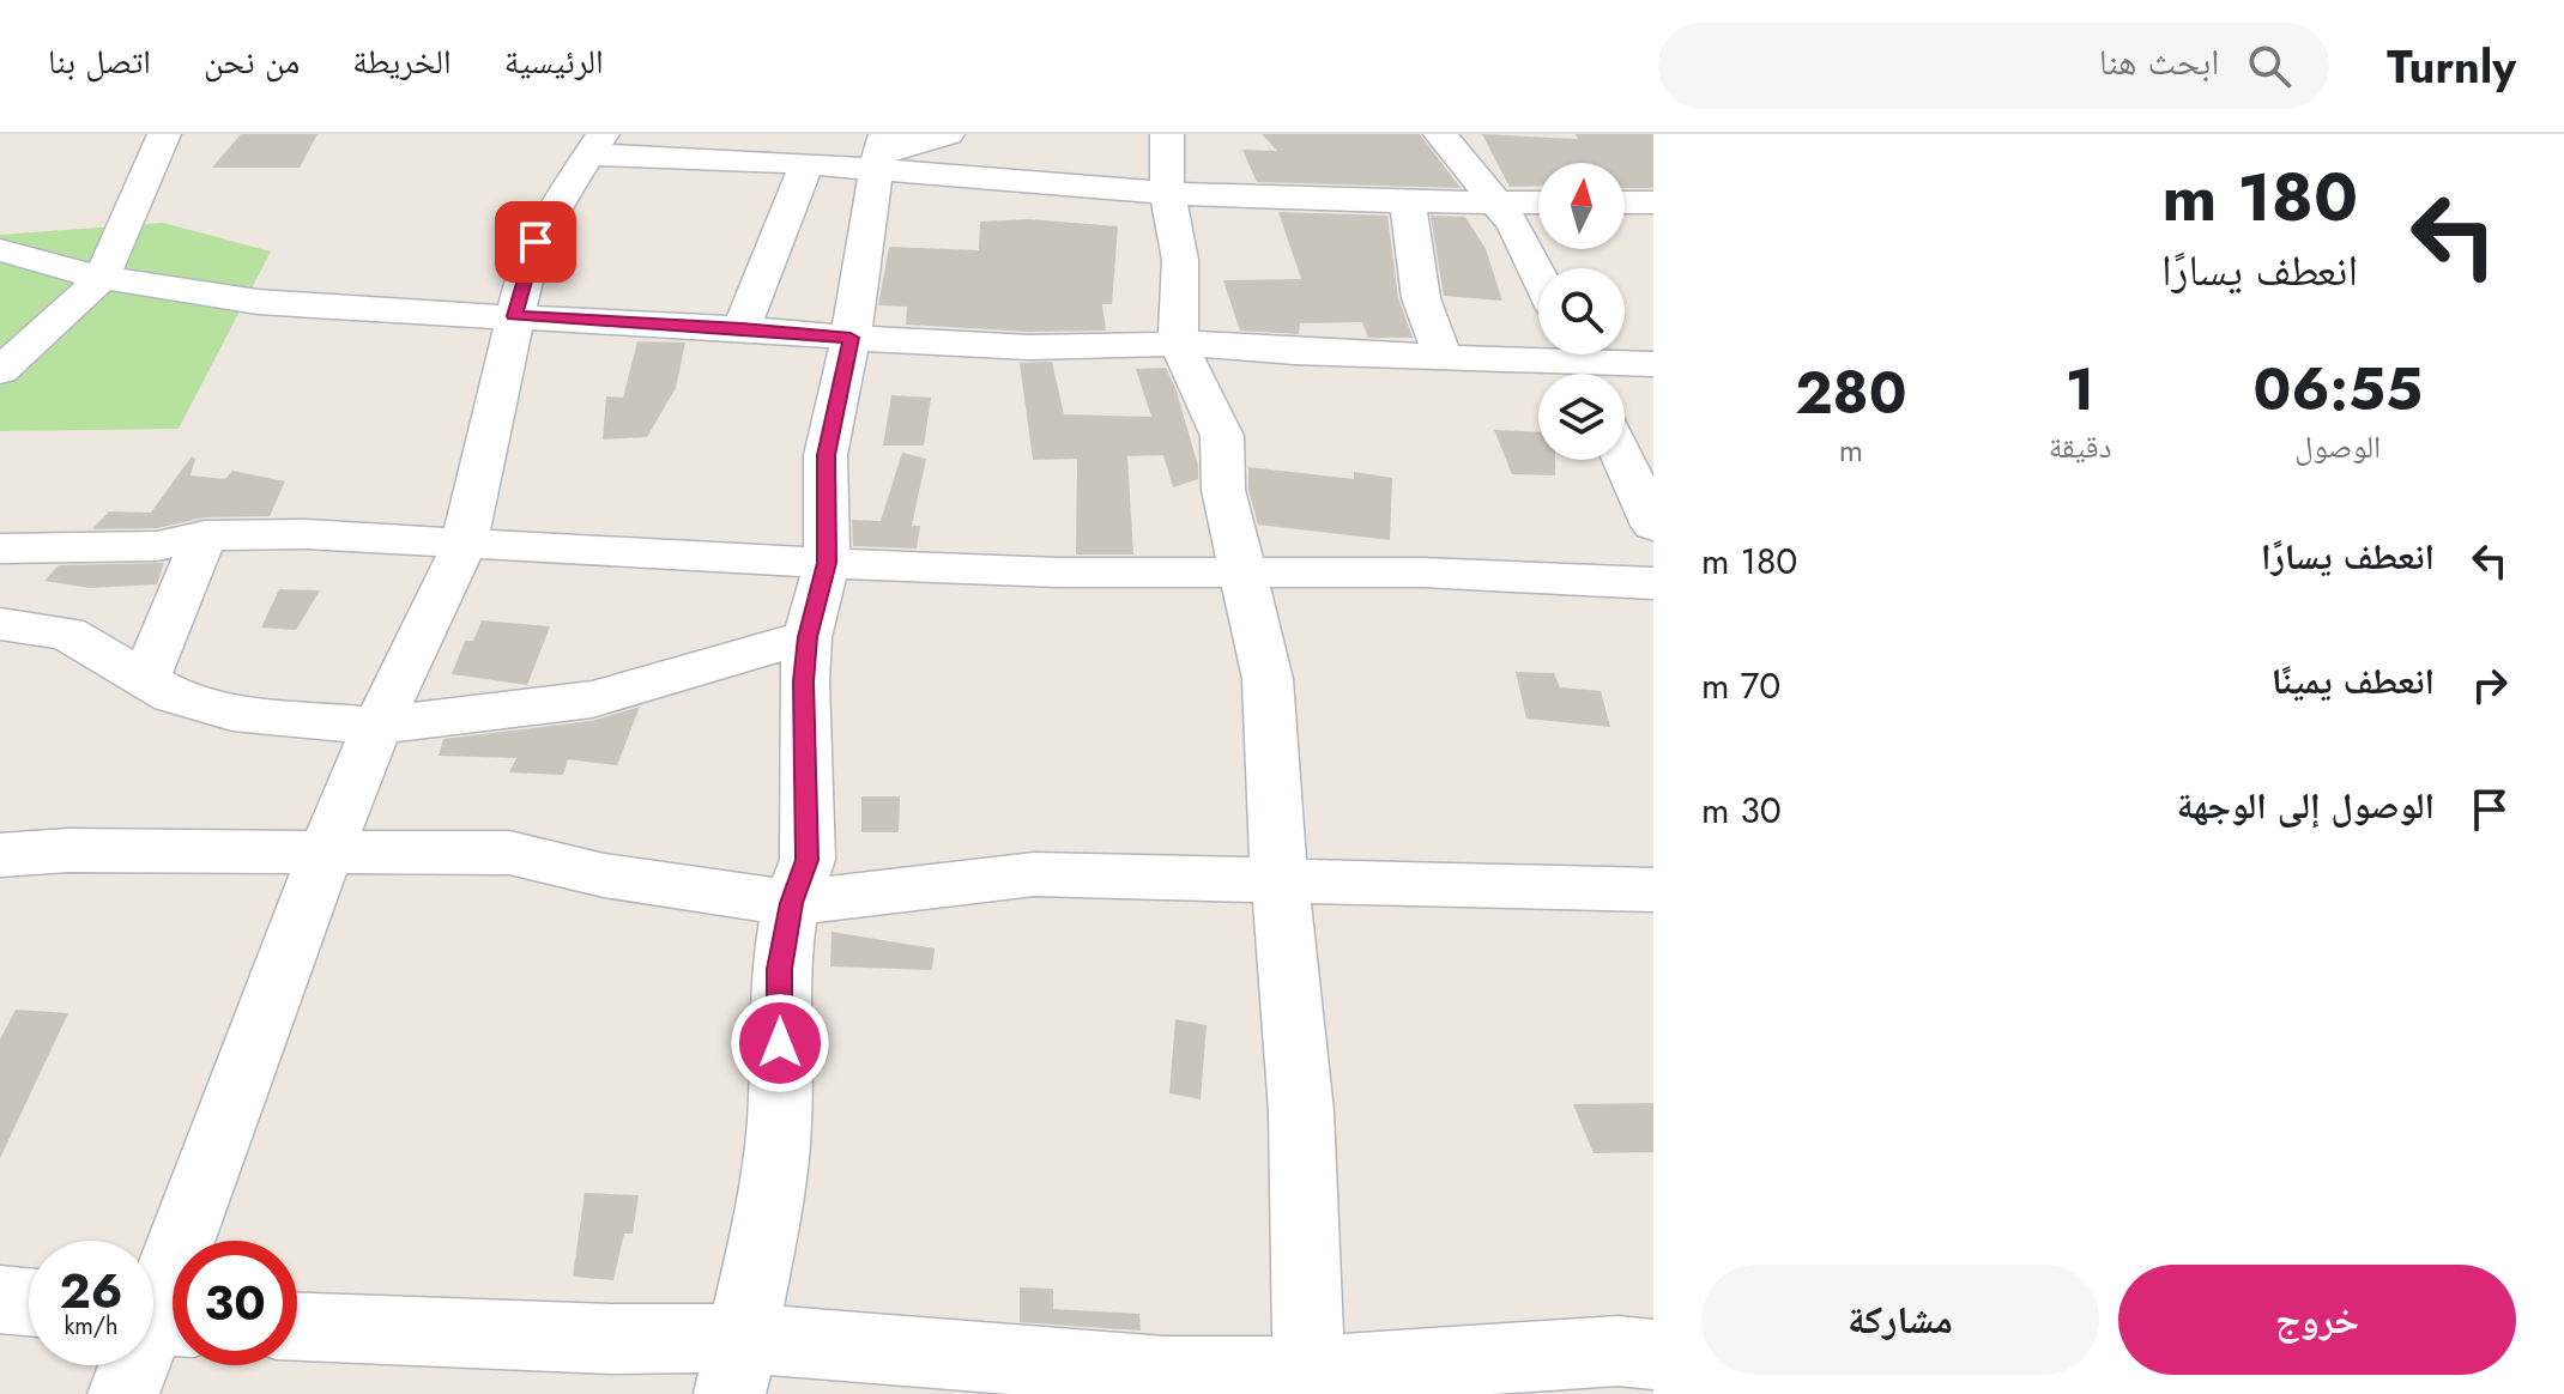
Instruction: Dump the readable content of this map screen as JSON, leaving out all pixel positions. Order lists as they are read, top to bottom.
{
  "north": "top",
  "page": {
    "header": "Turnly",
    "search": "ابحث هنا",
    "nav": [
      "الرئيسية",
      "الخريطة",
      "من نحن",
      "اتصل بنا"
    ],
    "turn": ["180 m", "انعطف يسارًا"],
    "eta": [
      "06:55",
      "الوصول",
      "1",
      "دقيقة",
      "280",
      "m"
    ],
    "list": [
      {
        "name": "انعطف يسارًا",
        "value": "180 m"
      },
      {
        "name": "انعطف يمينًا",
        "value": "70 m"
      },
      {
        "name": "الوصول إلى الوجهة",
        "value": "30 m"
      }
    ],
    "speed": "26 km/h",
    "limit": "30",
    "buttons": ["خروج", "مشاركة"]
  }
}
